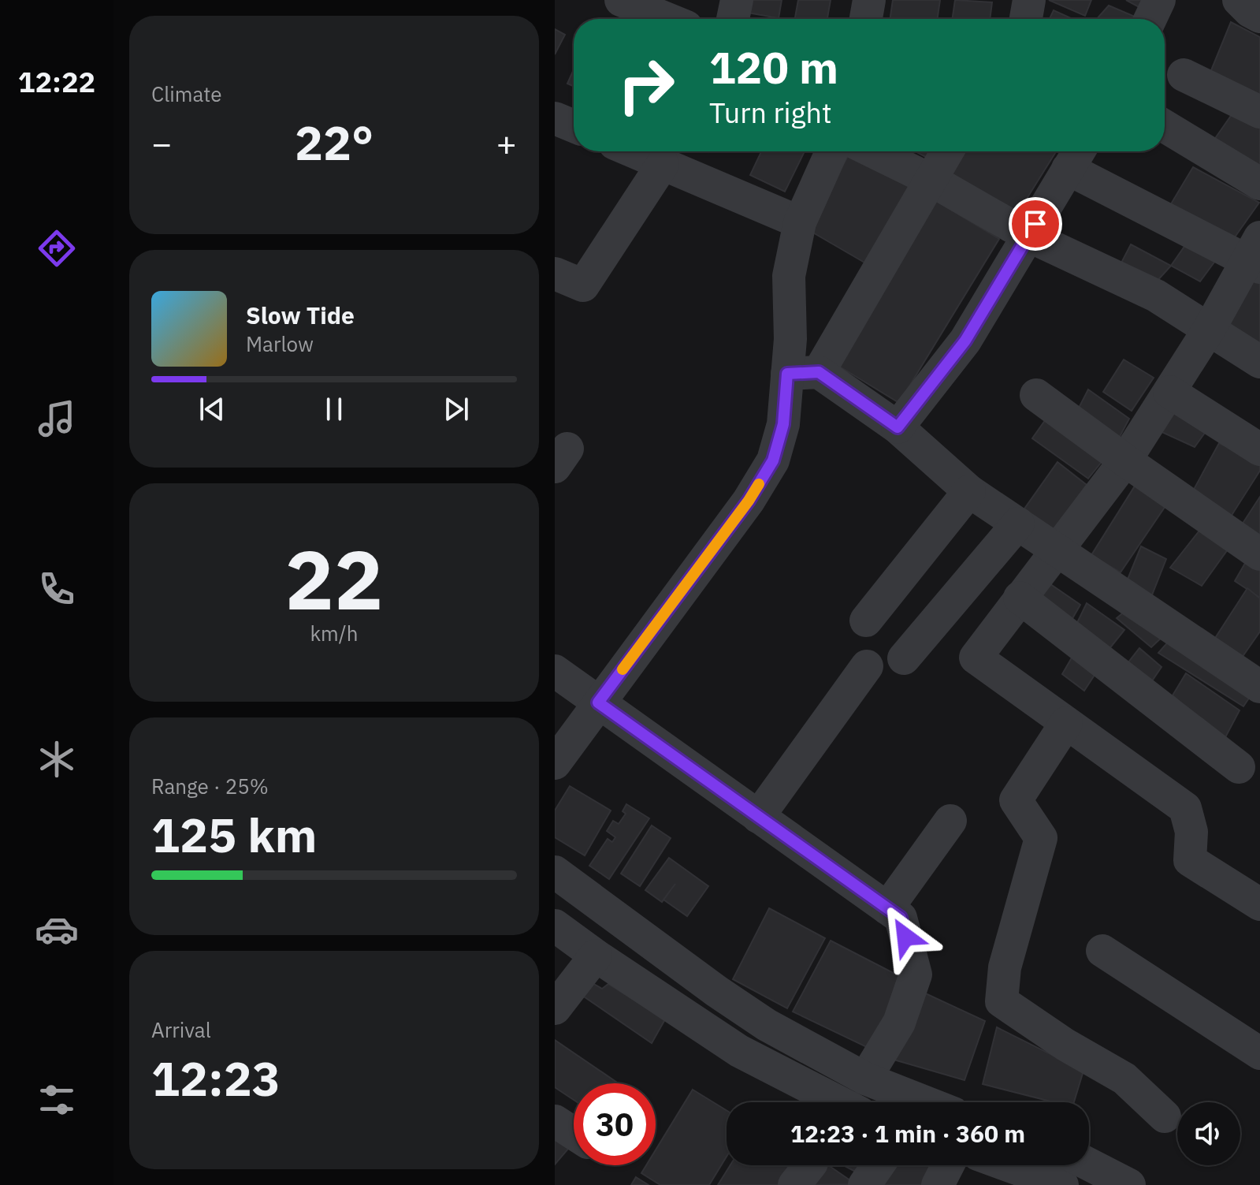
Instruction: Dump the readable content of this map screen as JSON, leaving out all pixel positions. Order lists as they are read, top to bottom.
{
  "page": {
    "tabs": "12:22",
    "tile": [
      "Climate",
      ["22", "km/h"],
      ["Range · 25%", "125 km"],
      ["Arrival", "12:23"]
    ],
    "turn": ["120 m", "Turn right"],
    "heat": ["−", "22°", "+"],
    "song": ["Slow Tide", "Marlow"],
    "limit": "30",
    "trip": "12:23 · 1 min · 360 m"
  }
}
